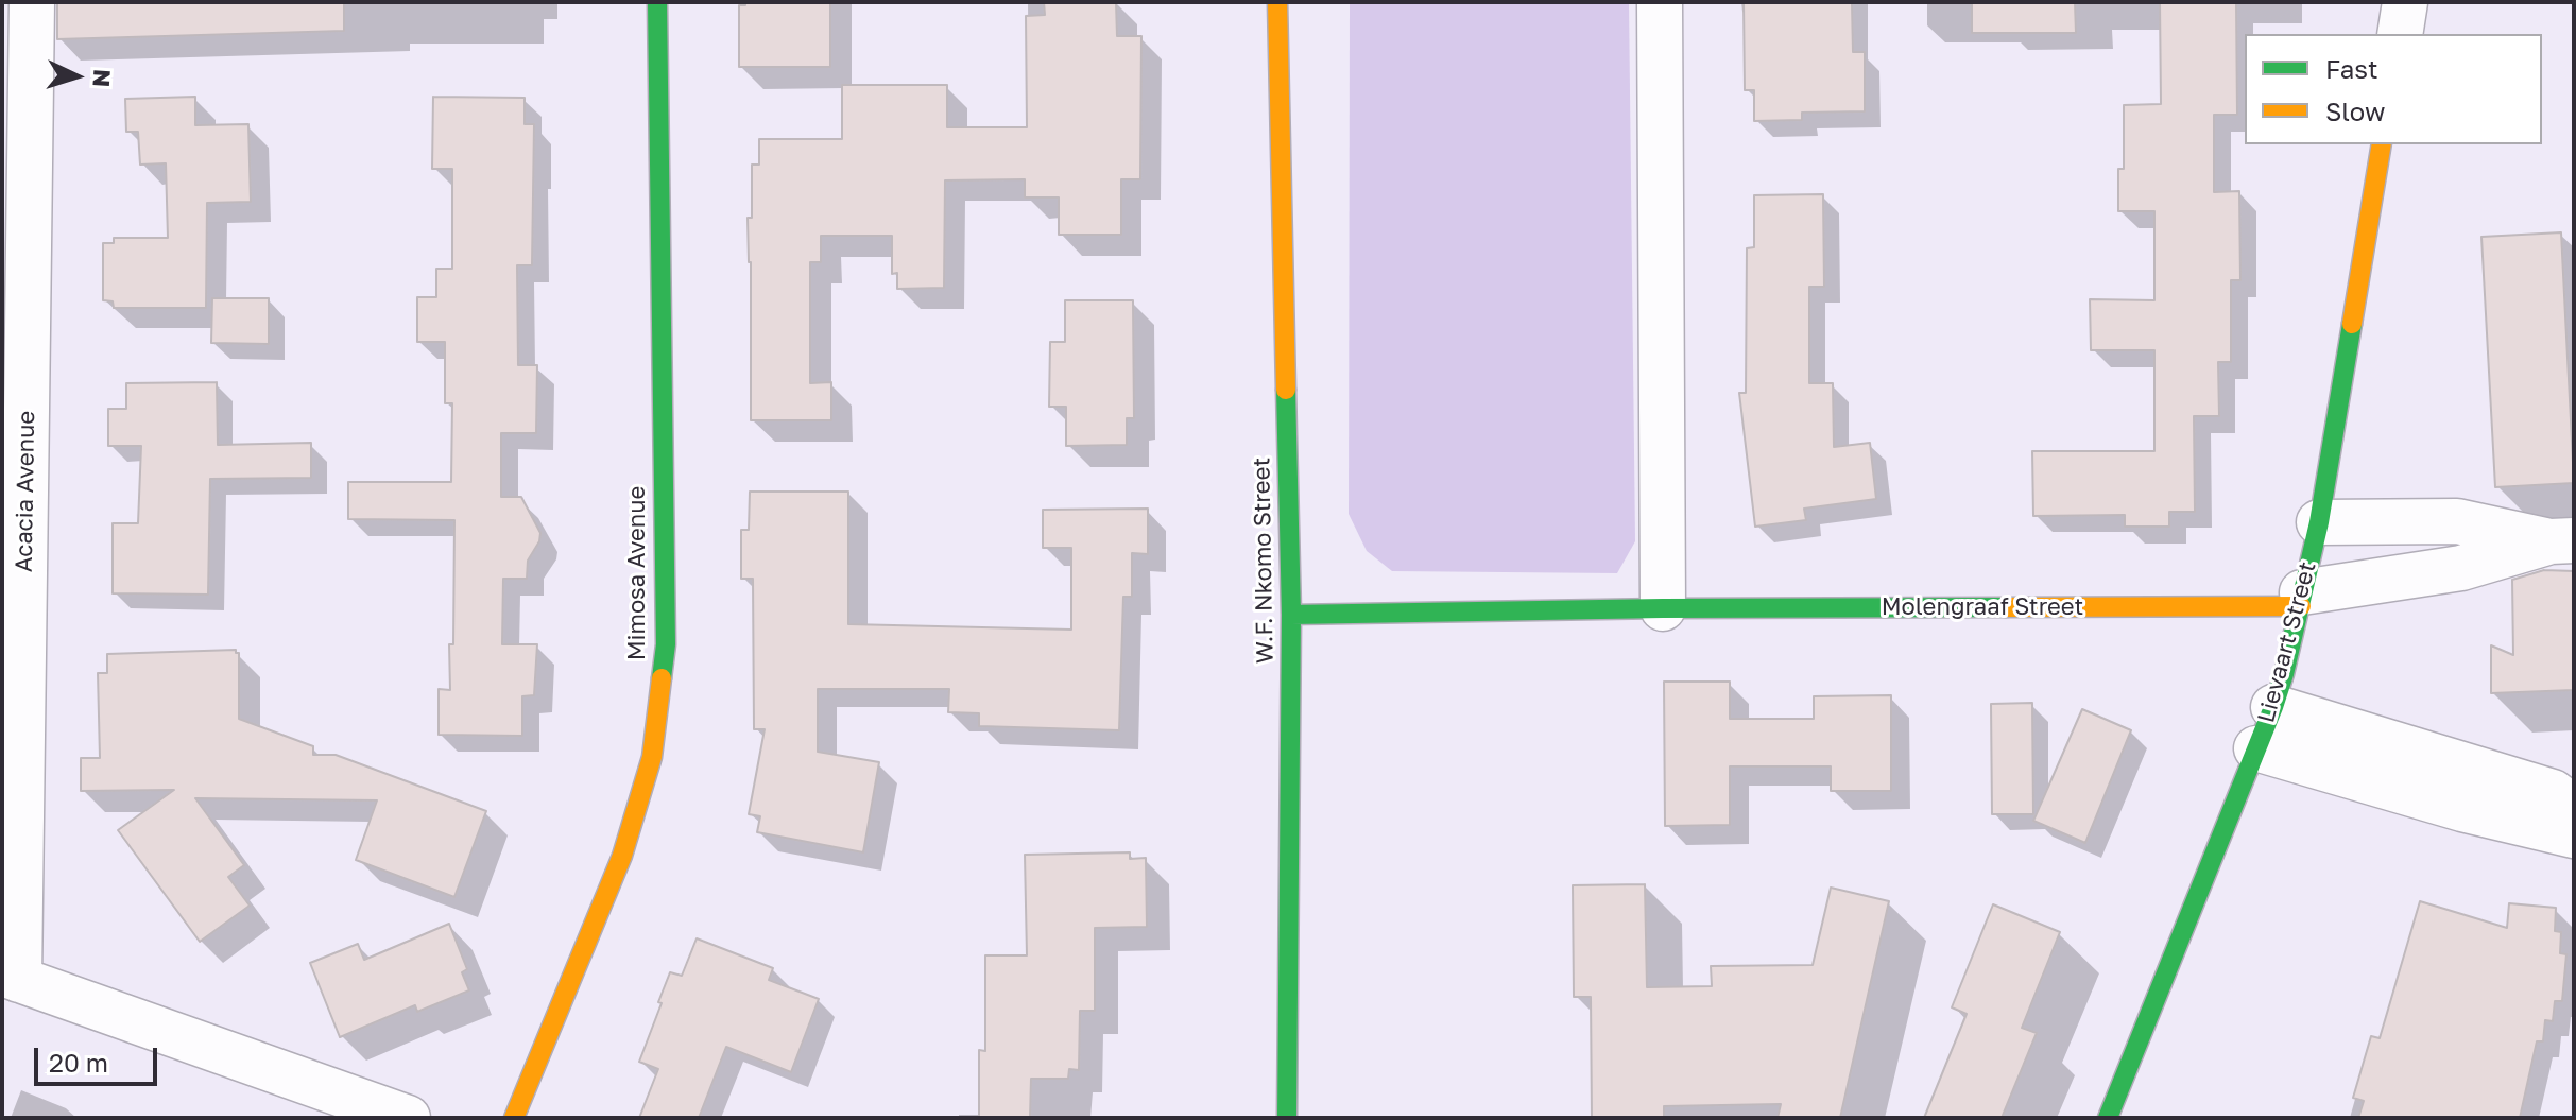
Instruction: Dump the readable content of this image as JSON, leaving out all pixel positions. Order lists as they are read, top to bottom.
{
  "streets": {
    "street": [
      "Acacia Avenue",
      "W.F. Nkomo Street",
      "Mimosa Avenue",
      "Molengraaf Street",
      "Lievaart Street"
    ]
  },
  "crossings": [
    ["W.F. Nkomo Street", "Molengraaf Street"],
    ["Molengraaf Street", "Lievaart Street"]
  ],
  "legend": ["Fast", "Slow"],
  "scale_bar": "20 m",
  "north": "right"
}
